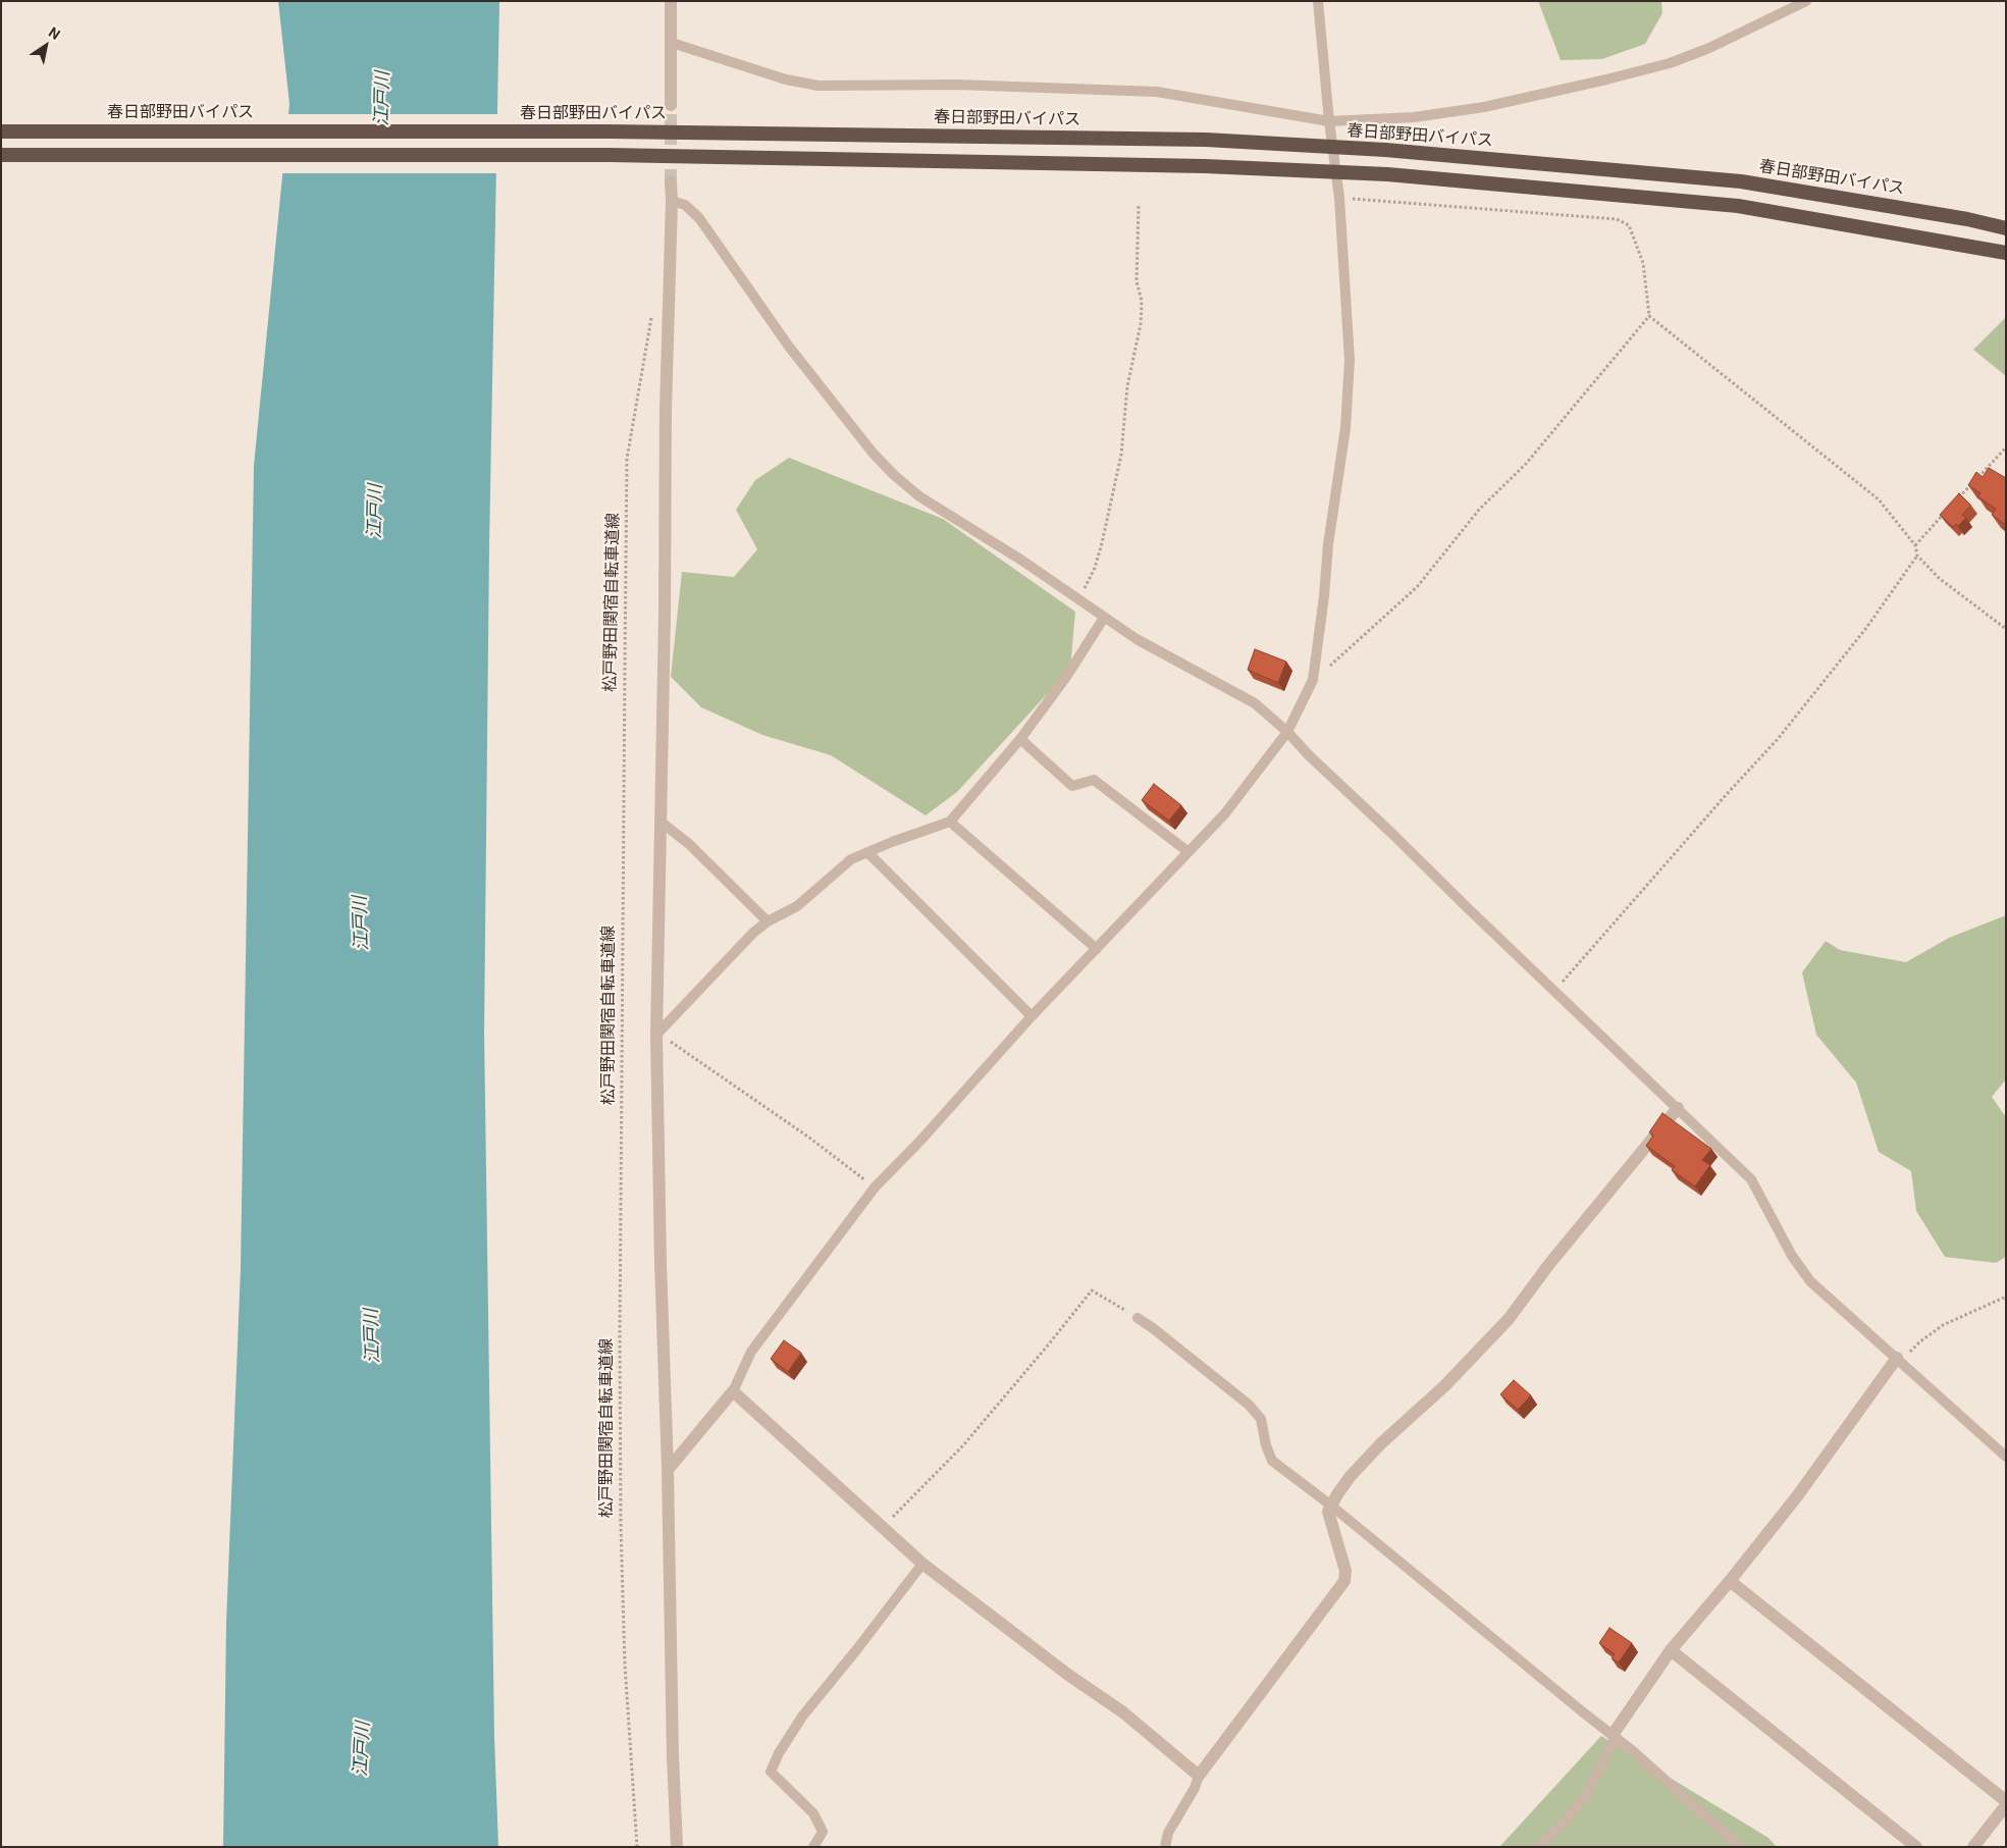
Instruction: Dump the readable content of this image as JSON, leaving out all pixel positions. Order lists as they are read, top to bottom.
{
  "streets": {
    "highway": ["春日部野田バイパス"],
    "path": ["松戸野田関宿自転車道線"]
  },
  "water": ["江戸川"],
  "north": "top right"
}
